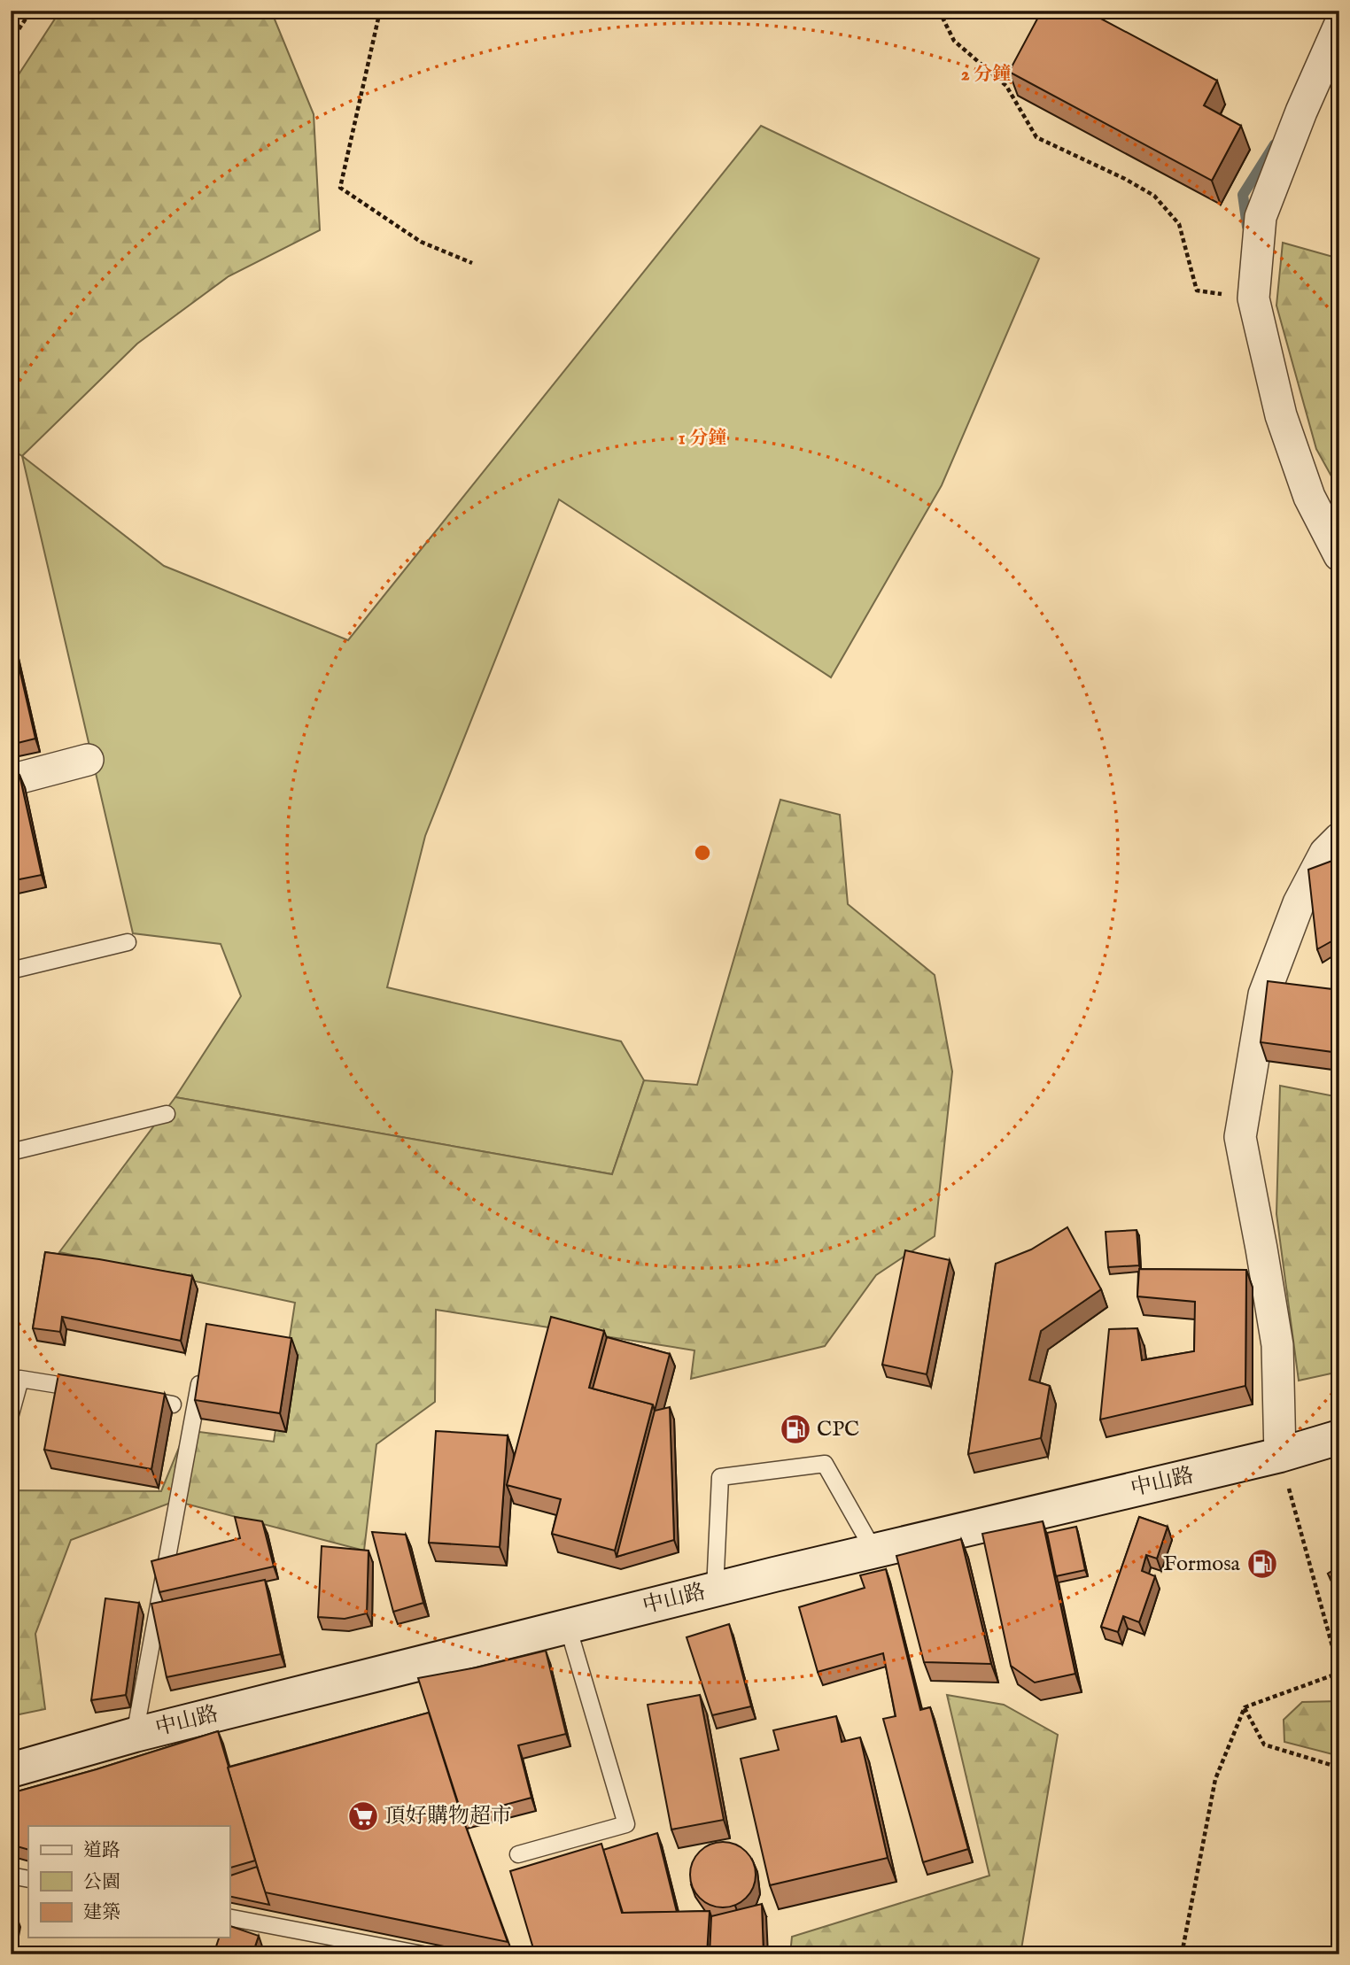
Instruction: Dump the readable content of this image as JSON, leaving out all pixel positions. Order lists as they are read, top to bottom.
{
  "streets": {
    "main road": ["中山路"]
  },
  "places": {
    "fuel station": ["CPC", "Formosa"],
    "supermarket": ["頂好購物超市"]
  },
  "legend": ["道路", "公園", "建築"],
  "rings": ["2 分鐘", "1 分鐘"]
}
